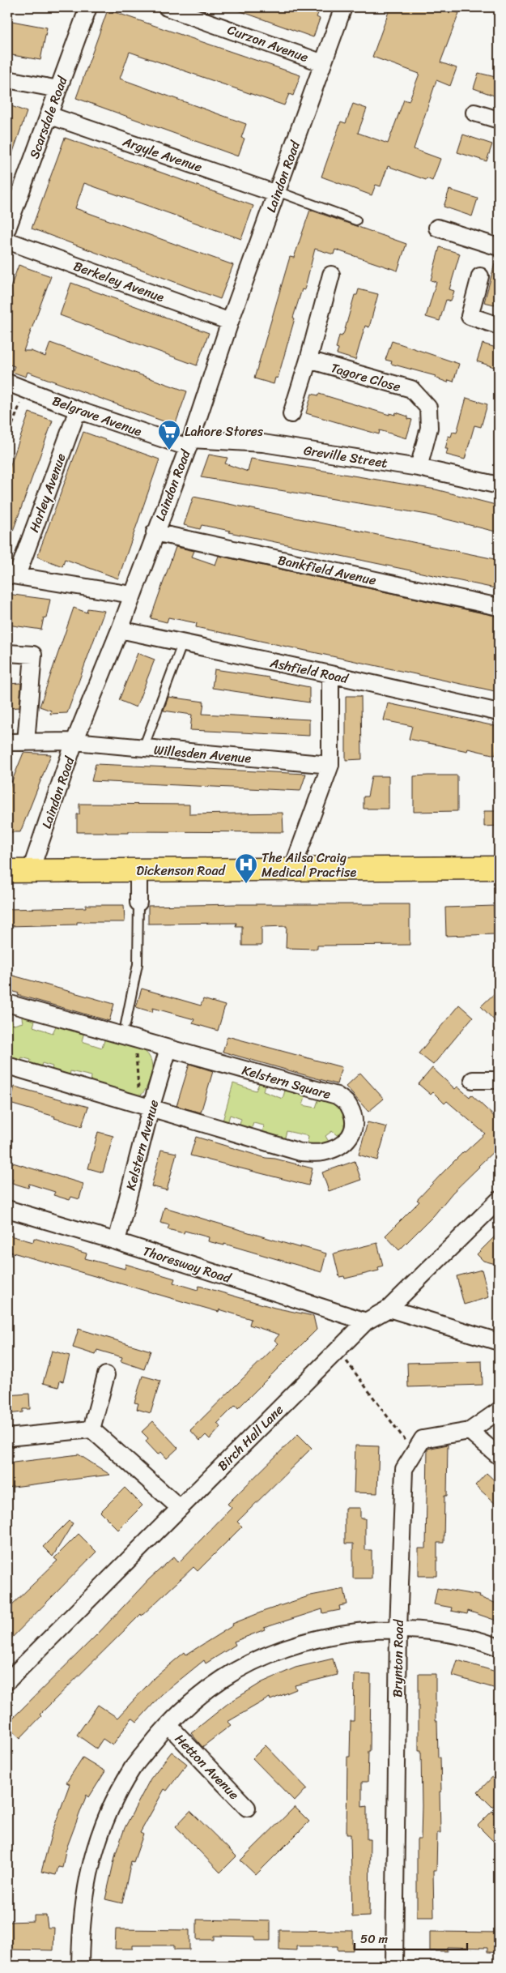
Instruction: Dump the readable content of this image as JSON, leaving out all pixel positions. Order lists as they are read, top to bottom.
{
  "streets": {
    "highway": ["Dickenson Road"],
    "street": [
      "Curzon Avenue",
      "Scarsdale Road",
      "Argyle Avenue",
      "Laindon Road",
      "Berkeley Avenue",
      "Tagore Close",
      "Belgrave Avenue",
      "Greville Street",
      "Harley Avenue",
      "Bankfield Avenue",
      "Ashfield Road",
      "Willesden Avenue",
      "Kelstern Square",
      "Kelstern Avenue",
      "Thoresway Road",
      "Birch Hall Lane",
      "Brynton Road",
      "Hetton Avenue"
    ]
  },
  "crossings": [
    ["Curzon Avenue", "Laindon Road"],
    ["Scarsdale Road", "Argyle Avenue"],
    ["Argyle Avenue", "Laindon Road"],
    ["Laindon Road", "Berkeley Avenue"],
    ["Laindon Road", "Belgrave Avenue"],
    ["Laindon Road", "Greville Street"],
    ["Laindon Road", "Bankfield Avenue"],
    ["Laindon Road", "Ashfield Road"],
    ["Laindon Road", "Willesden Avenue"],
    ["Laindon Road", "Dickenson Road"],
    ["Tagore Close", "Greville Street"],
    ["Belgrave Avenue", "Greville Street"],
    ["Belgrave Avenue", "Harley Avenue"],
    ["Kelstern Square", "Kelstern Avenue"],
    ["Kelstern Avenue", "Thoresway Road"],
    ["Thoresway Road", "Birch Hall Lane"]
  ],
  "places": {
    "supermarket": ["Lahore Stores"],
    "hospital": ["The Ailsa Craig Medical Practise"]
  },
  "scale_bar": "50 m"
}
